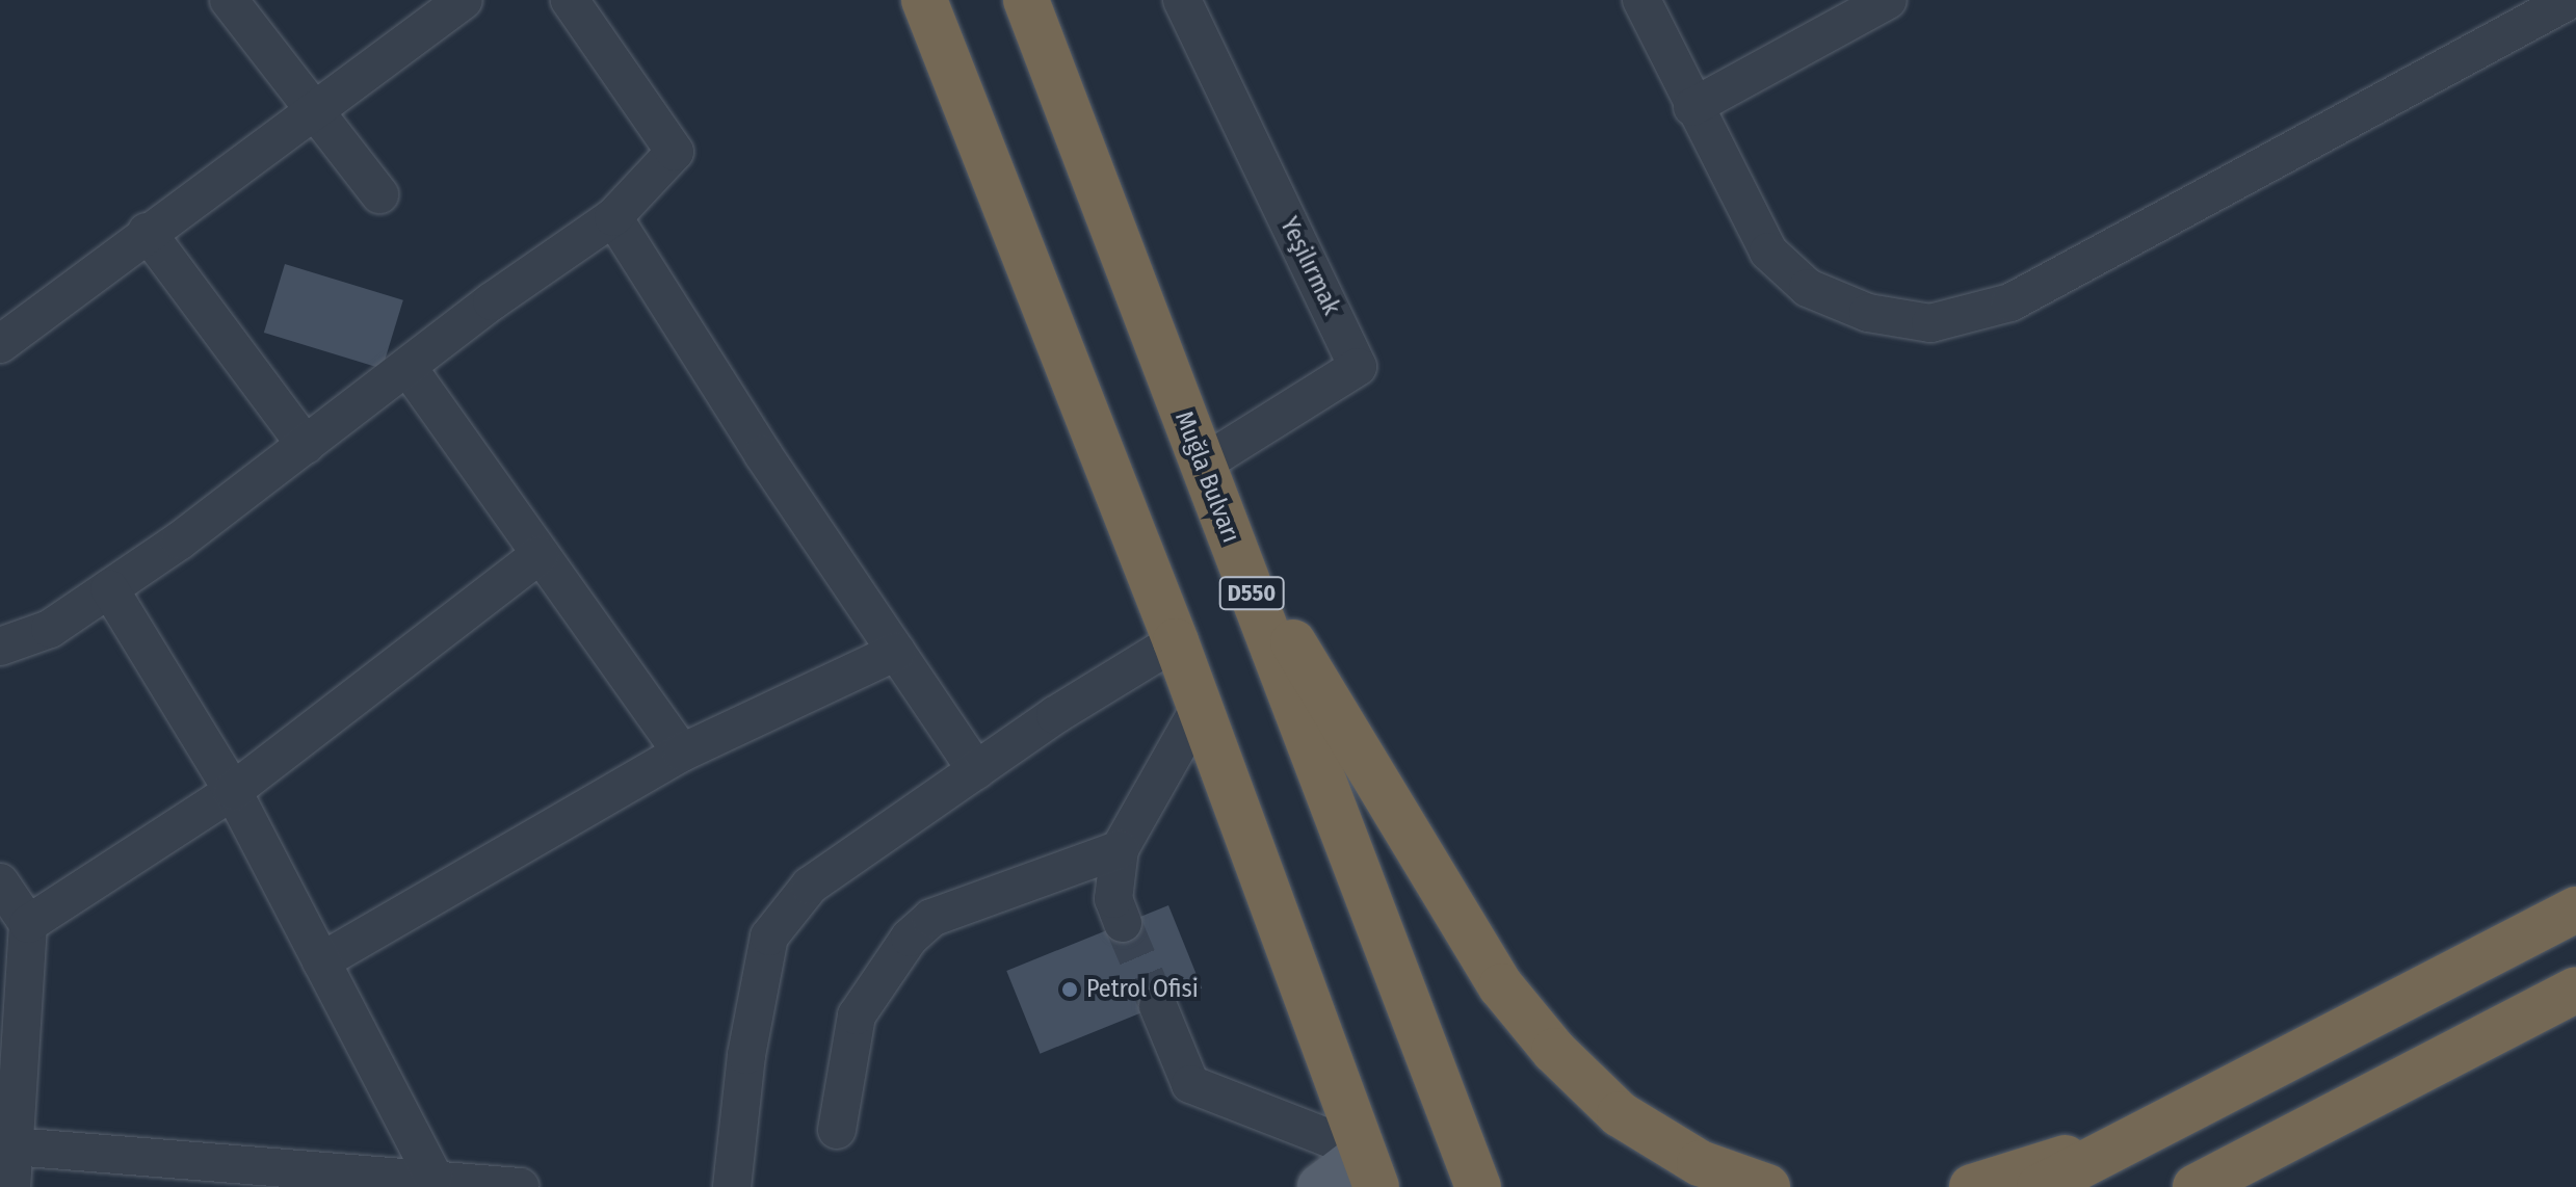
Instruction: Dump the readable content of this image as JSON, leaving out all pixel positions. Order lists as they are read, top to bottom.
{
  "streets": {
    "highway": ["Muğla Bulvarı", "D550"],
    "street": ["Yeşilırmak"]
  },
  "crossings": [
    ["Yeşilırmak", "Muğla Bulvarı"]
  ],
  "places": ["Petrol Ofisi"]
}
